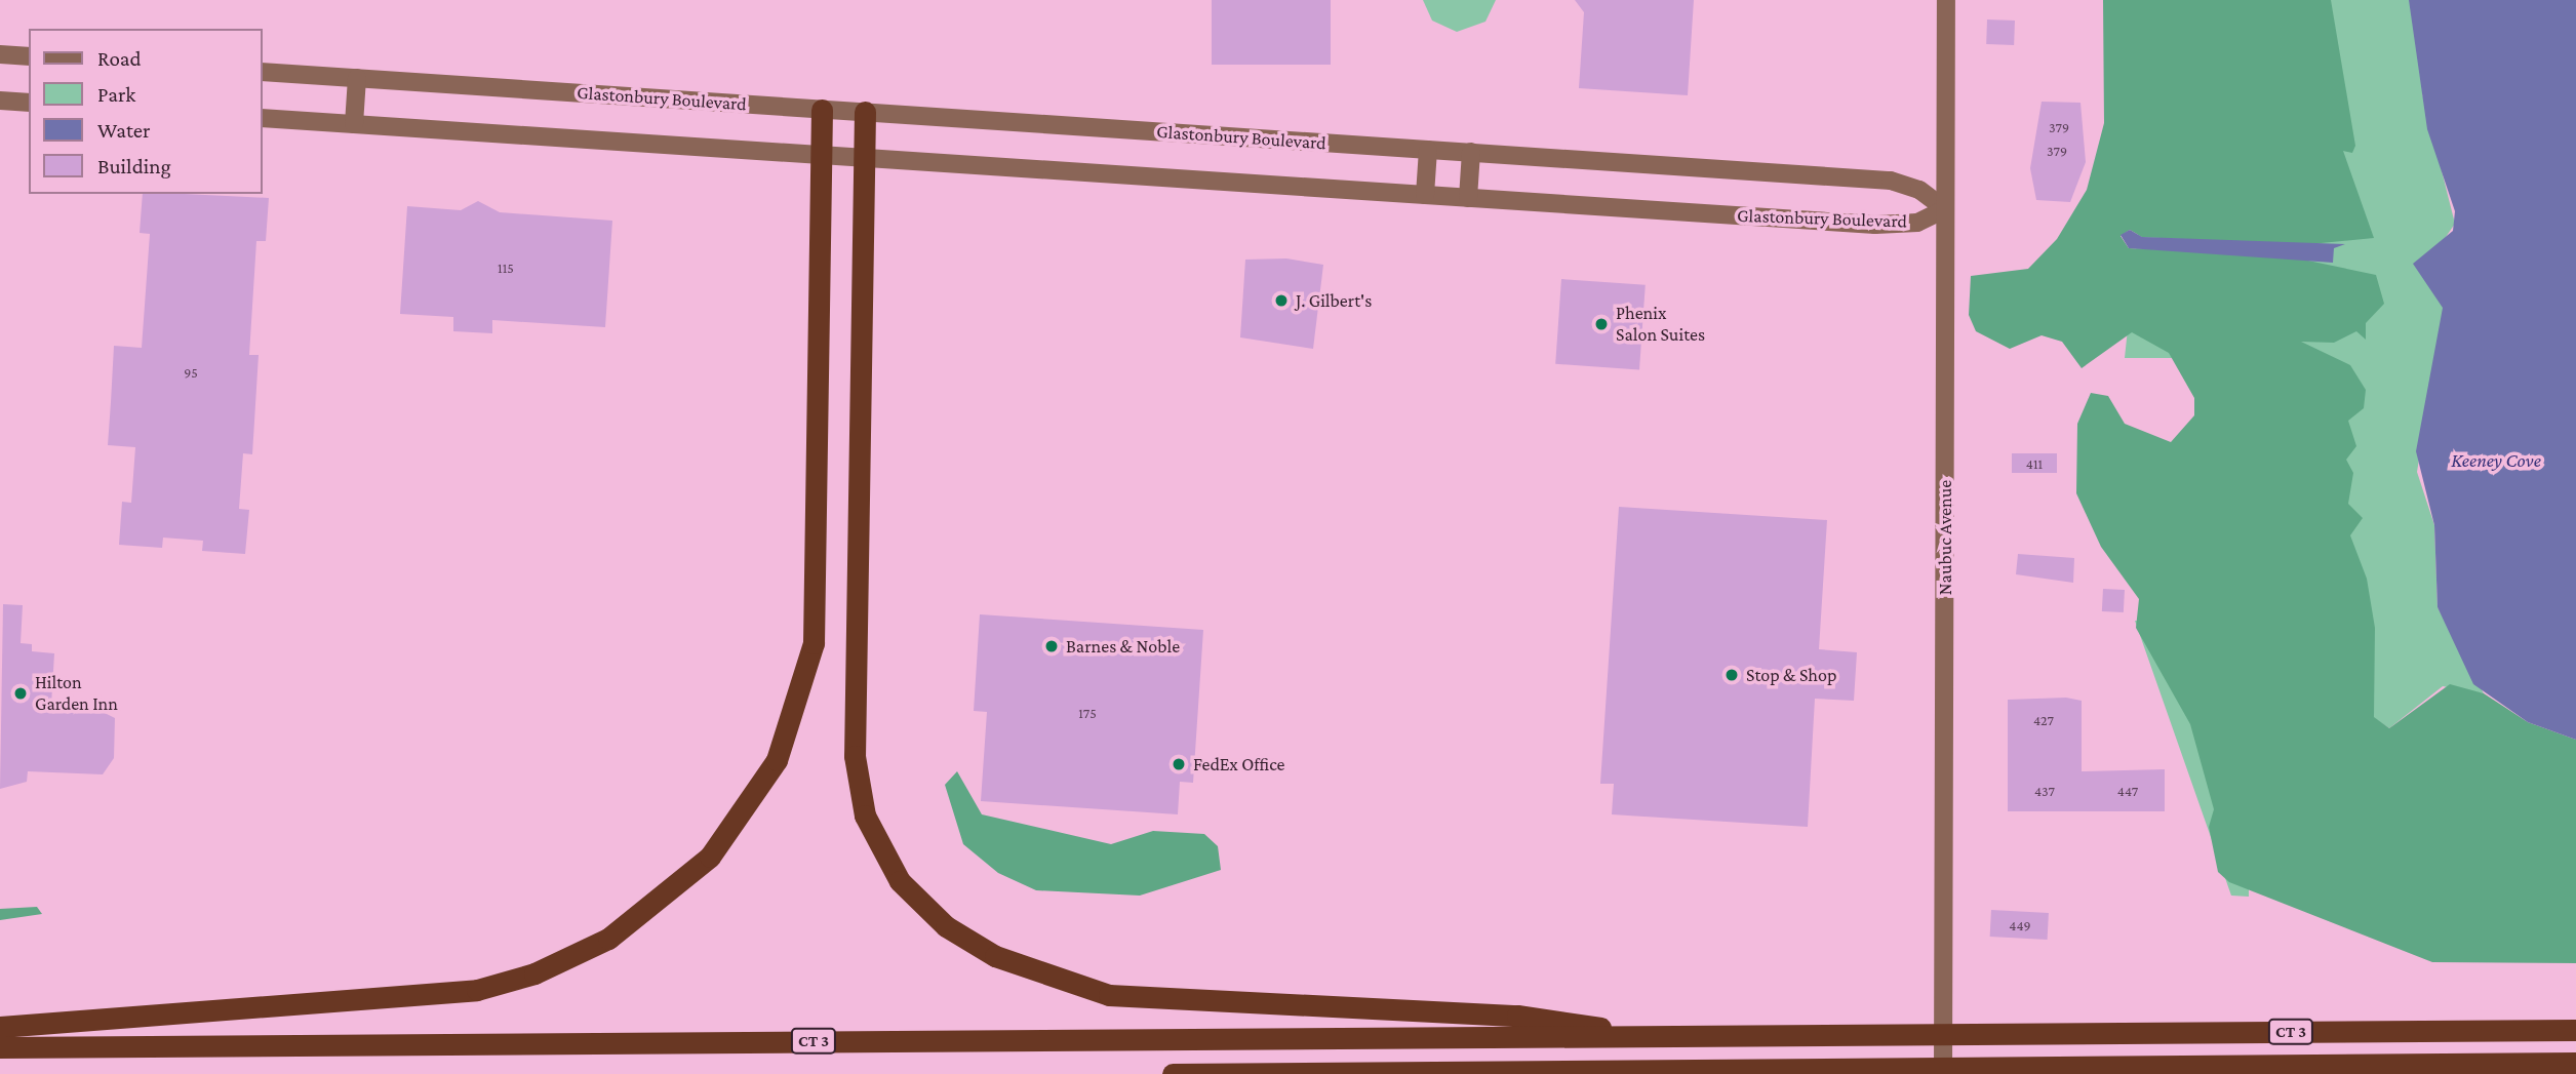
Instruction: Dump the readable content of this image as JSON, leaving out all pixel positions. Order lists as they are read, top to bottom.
{
  "streets": {
    "highway": ["CT 3"],
    "main road": ["Glastonbury Boulevard", "Naubuc Avenue"]
  },
  "crossings": [
    ["Glastonbury Boulevard", "Naubuc Avenue"]
  ],
  "water": ["Keeney Cove"],
  "places": [
    "J. Gilbert's",
    "Phenix Salon Suites",
    "Barnes & Noble",
    "Stop & Shop",
    "Hilton Garden Inn",
    "FedEx Office"
  ],
  "house_numbers": [
    "379",
    "379",
    "115",
    "95",
    "411",
    "175",
    "427",
    "437",
    "447",
    "449"
  ],
  "legend": [
    "Road",
    "Park",
    "Water",
    "Building"
  ]
}
